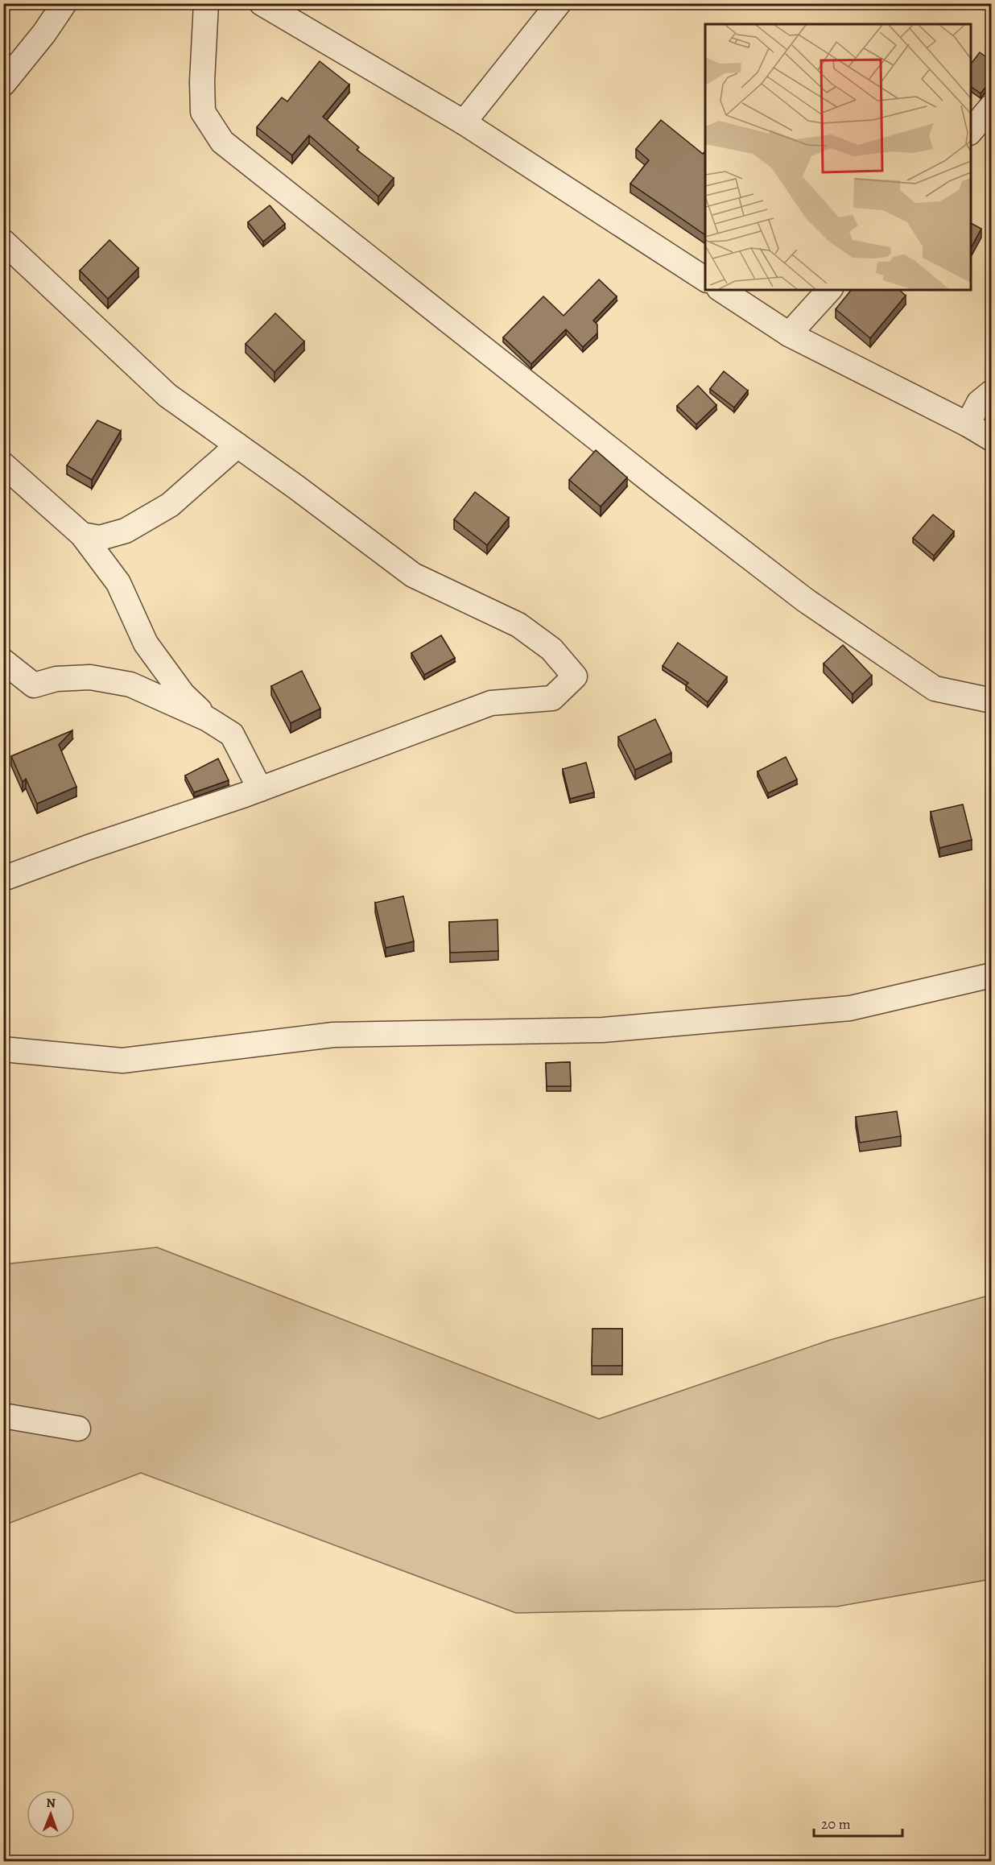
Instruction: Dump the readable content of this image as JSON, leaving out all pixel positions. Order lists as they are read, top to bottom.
{
  "scale_bar": "20 m",
  "north": "top"
}
